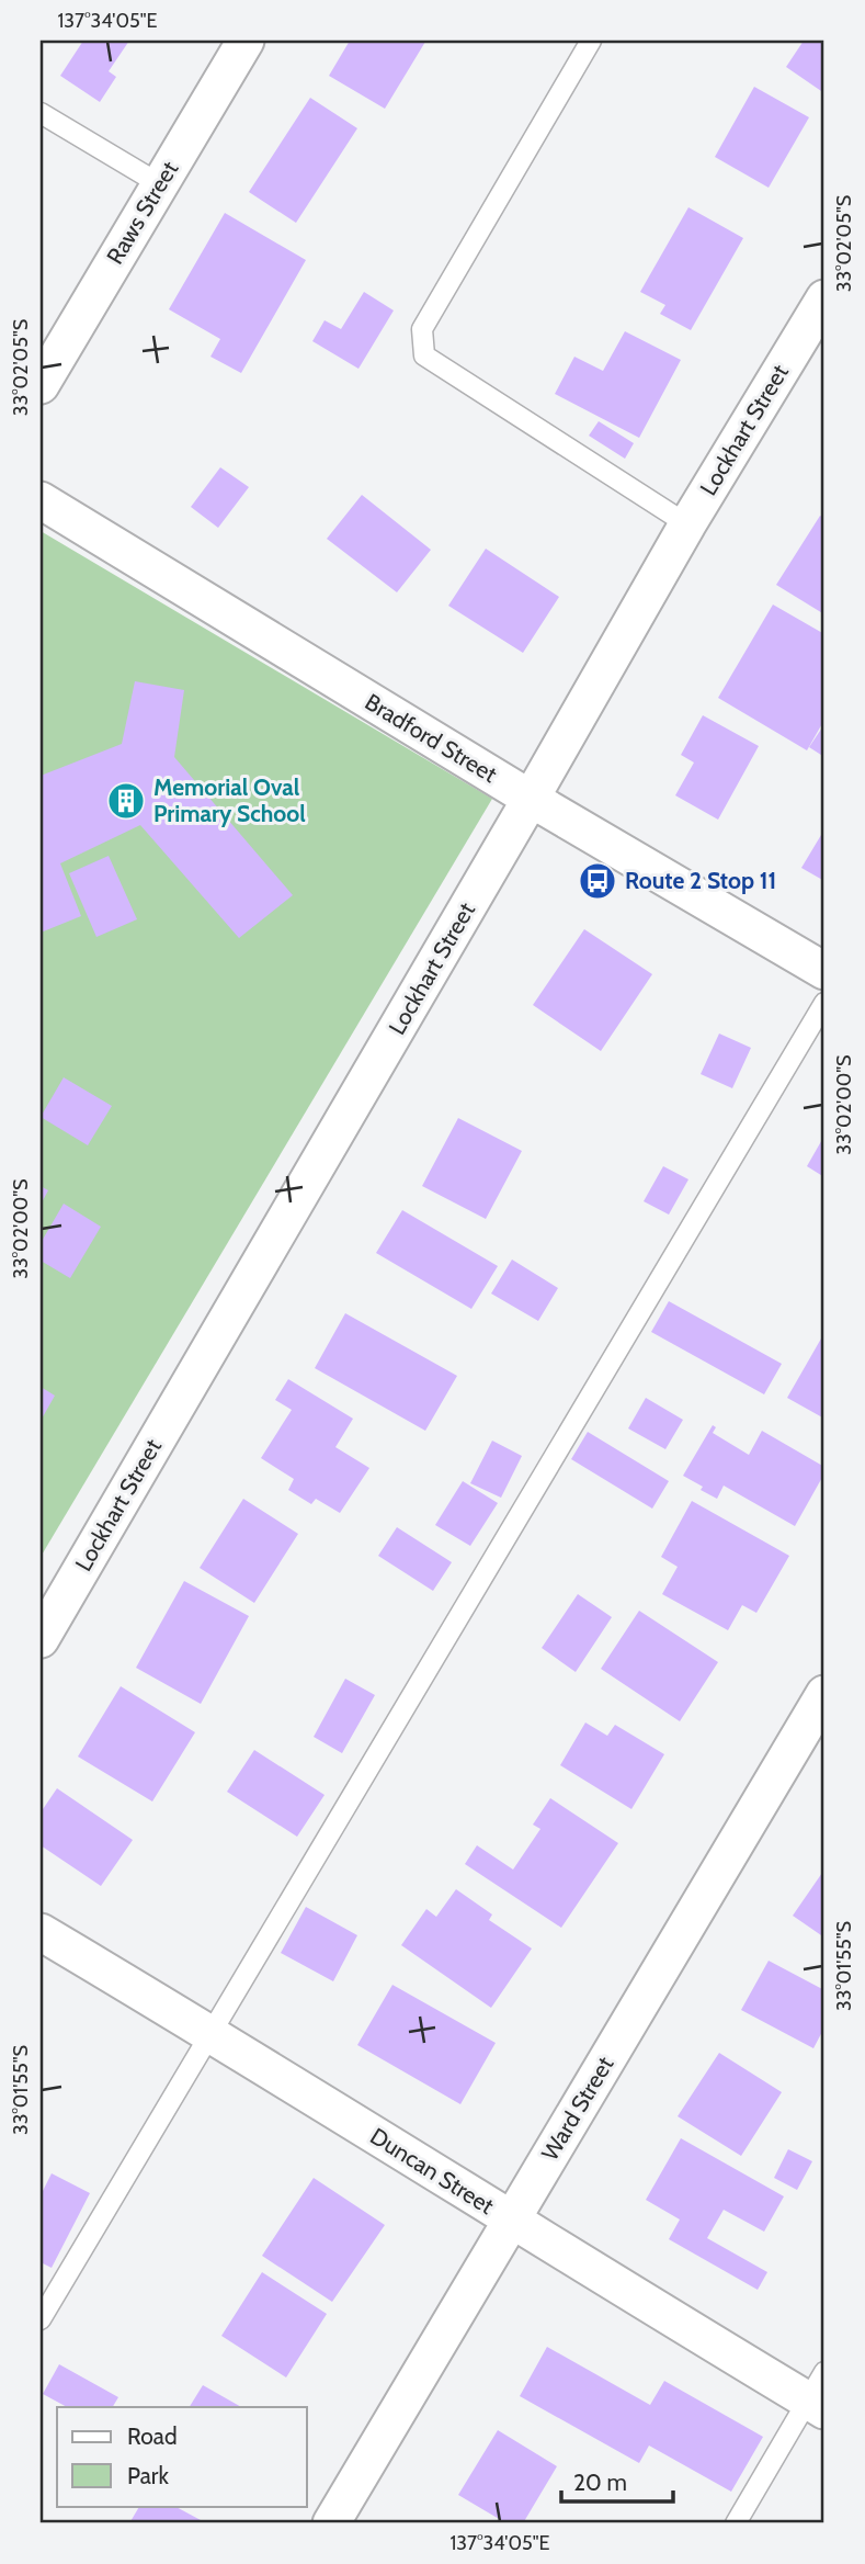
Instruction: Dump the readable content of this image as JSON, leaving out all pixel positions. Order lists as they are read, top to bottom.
{
  "streets": {
    "street": [
      "Raws Street",
      "Lockhart Street",
      "Bradford Street",
      "Ward Street",
      "Duncan Street"
    ]
  },
  "crossings": [
    ["Lockhart Street", "Bradford Street"],
    ["Ward Street", "Duncan Street"]
  ],
  "places": {
    "building": ["Memorial Oval Primary School"],
    "bus stop": ["Route 2 Stop 11"]
  },
  "legend": ["Road", "Park"],
  "scale_bar": "20 m",
  "coordinates": [
    "137°34'05\"E",
    "33°02'05\"S",
    "33°02'00\"S",
    "33°01'55\"S"
  ]
}
